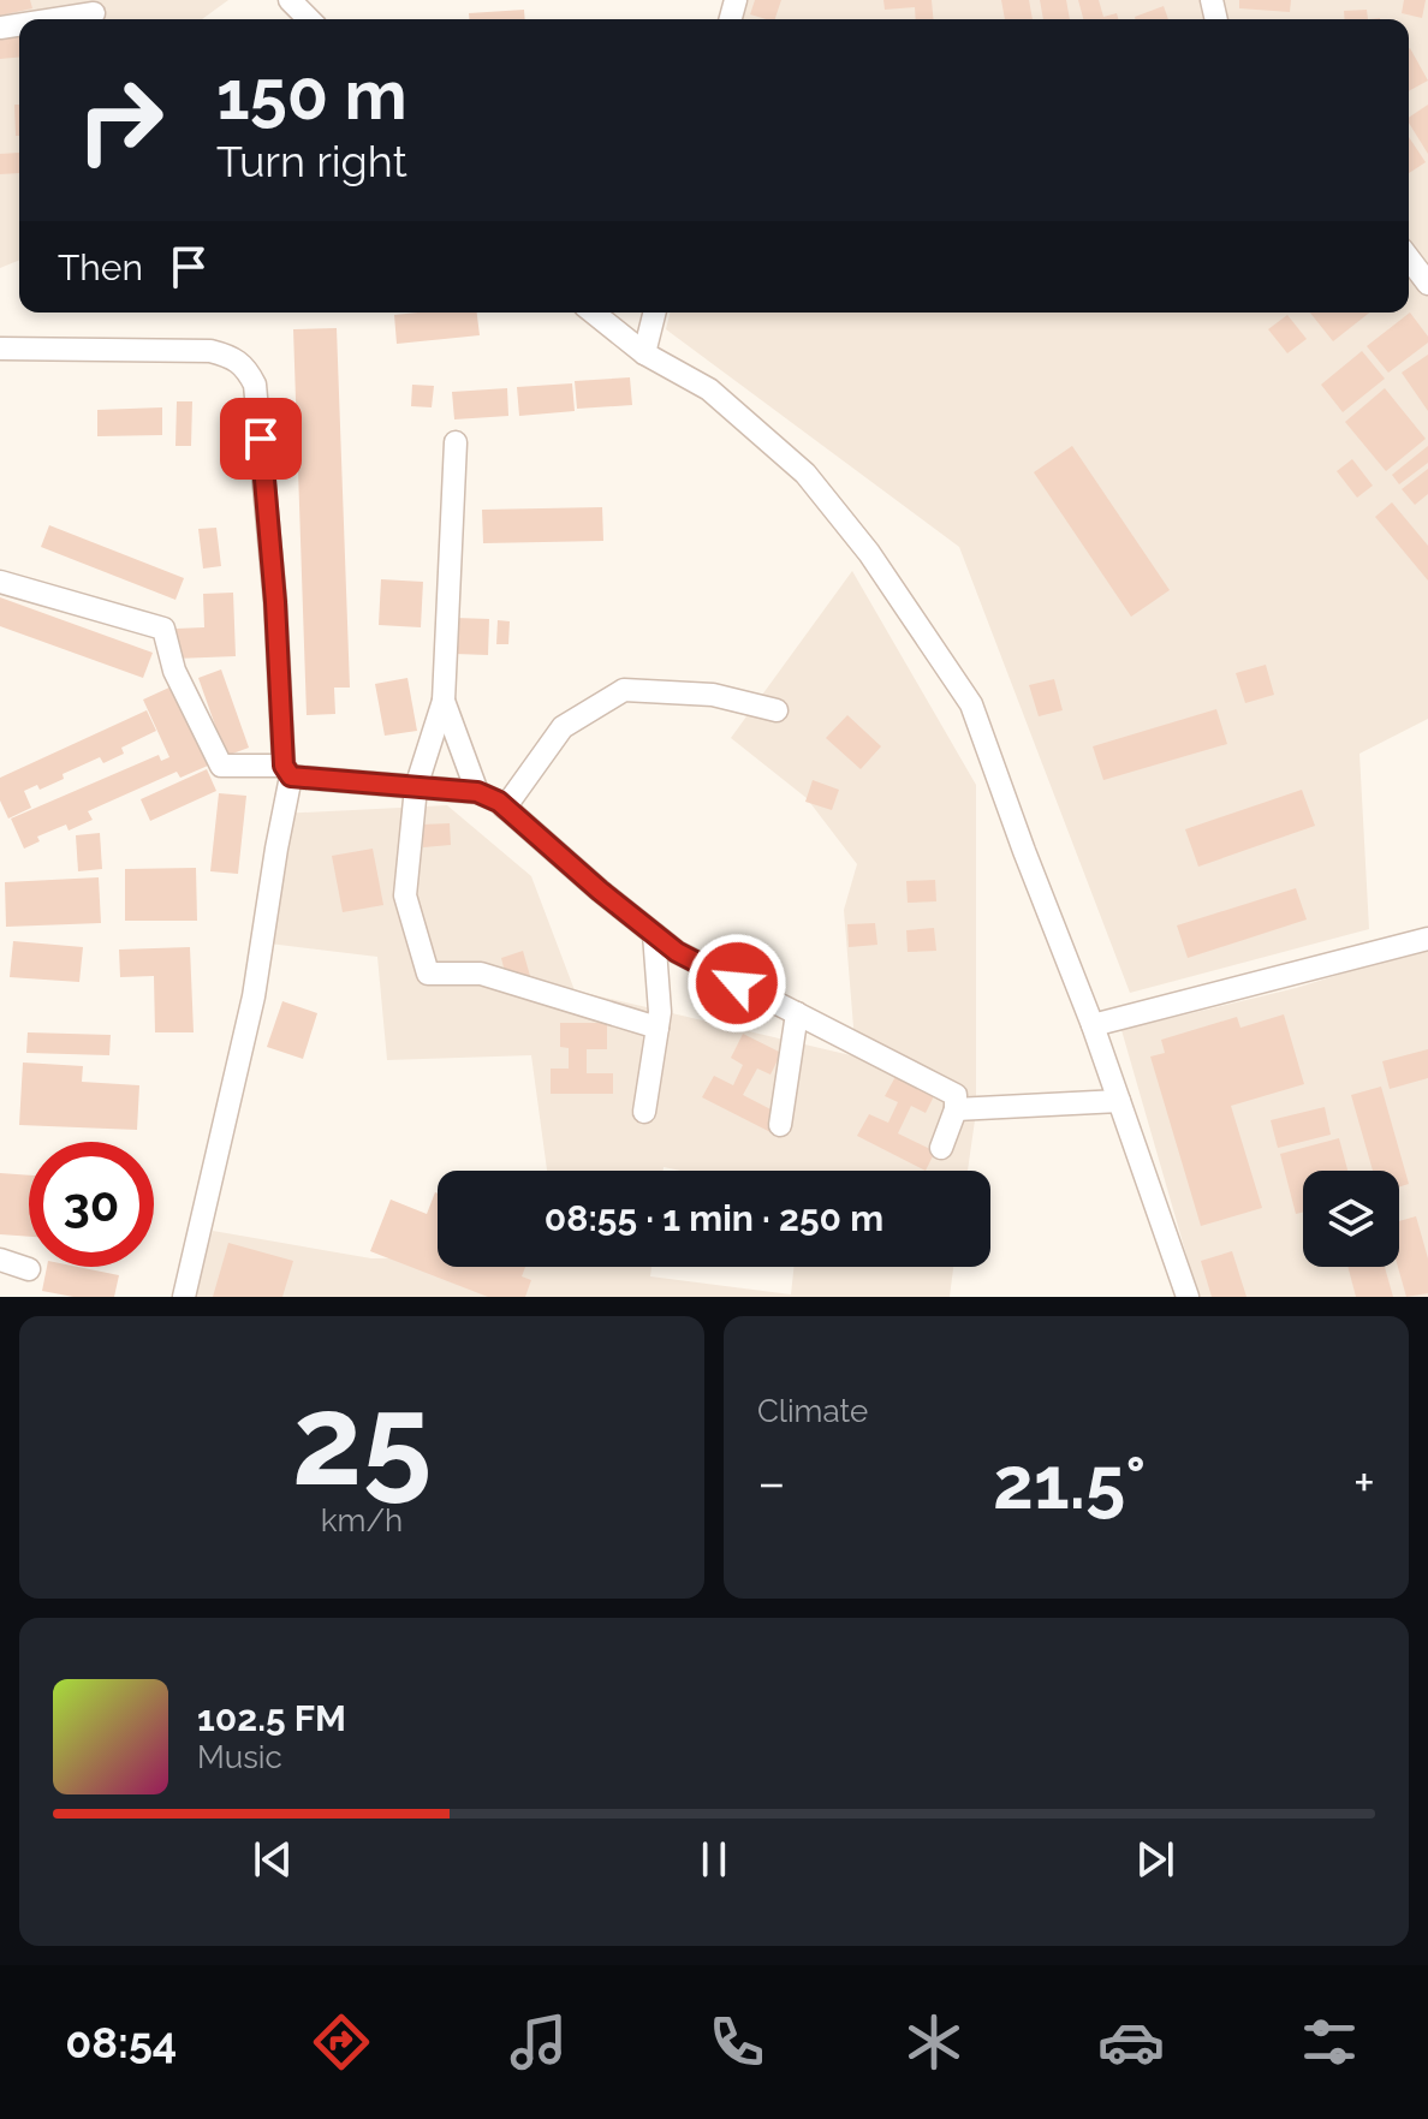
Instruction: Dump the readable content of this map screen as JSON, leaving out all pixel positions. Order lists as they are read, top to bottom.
{
  "page": {
    "turn": ["150 m", "Turn right"],
    "then": "Then",
    "limit": "30",
    "trip": "08:55 · 1 min · 250 m",
    "tile": [
      ["25", "km/h"],
      "Climate"
    ],
    "heat": ["−", "21.5°", "+"],
    "song": ["102.5 FM", "Music"],
    "tabs": "08:54"
  }
}
